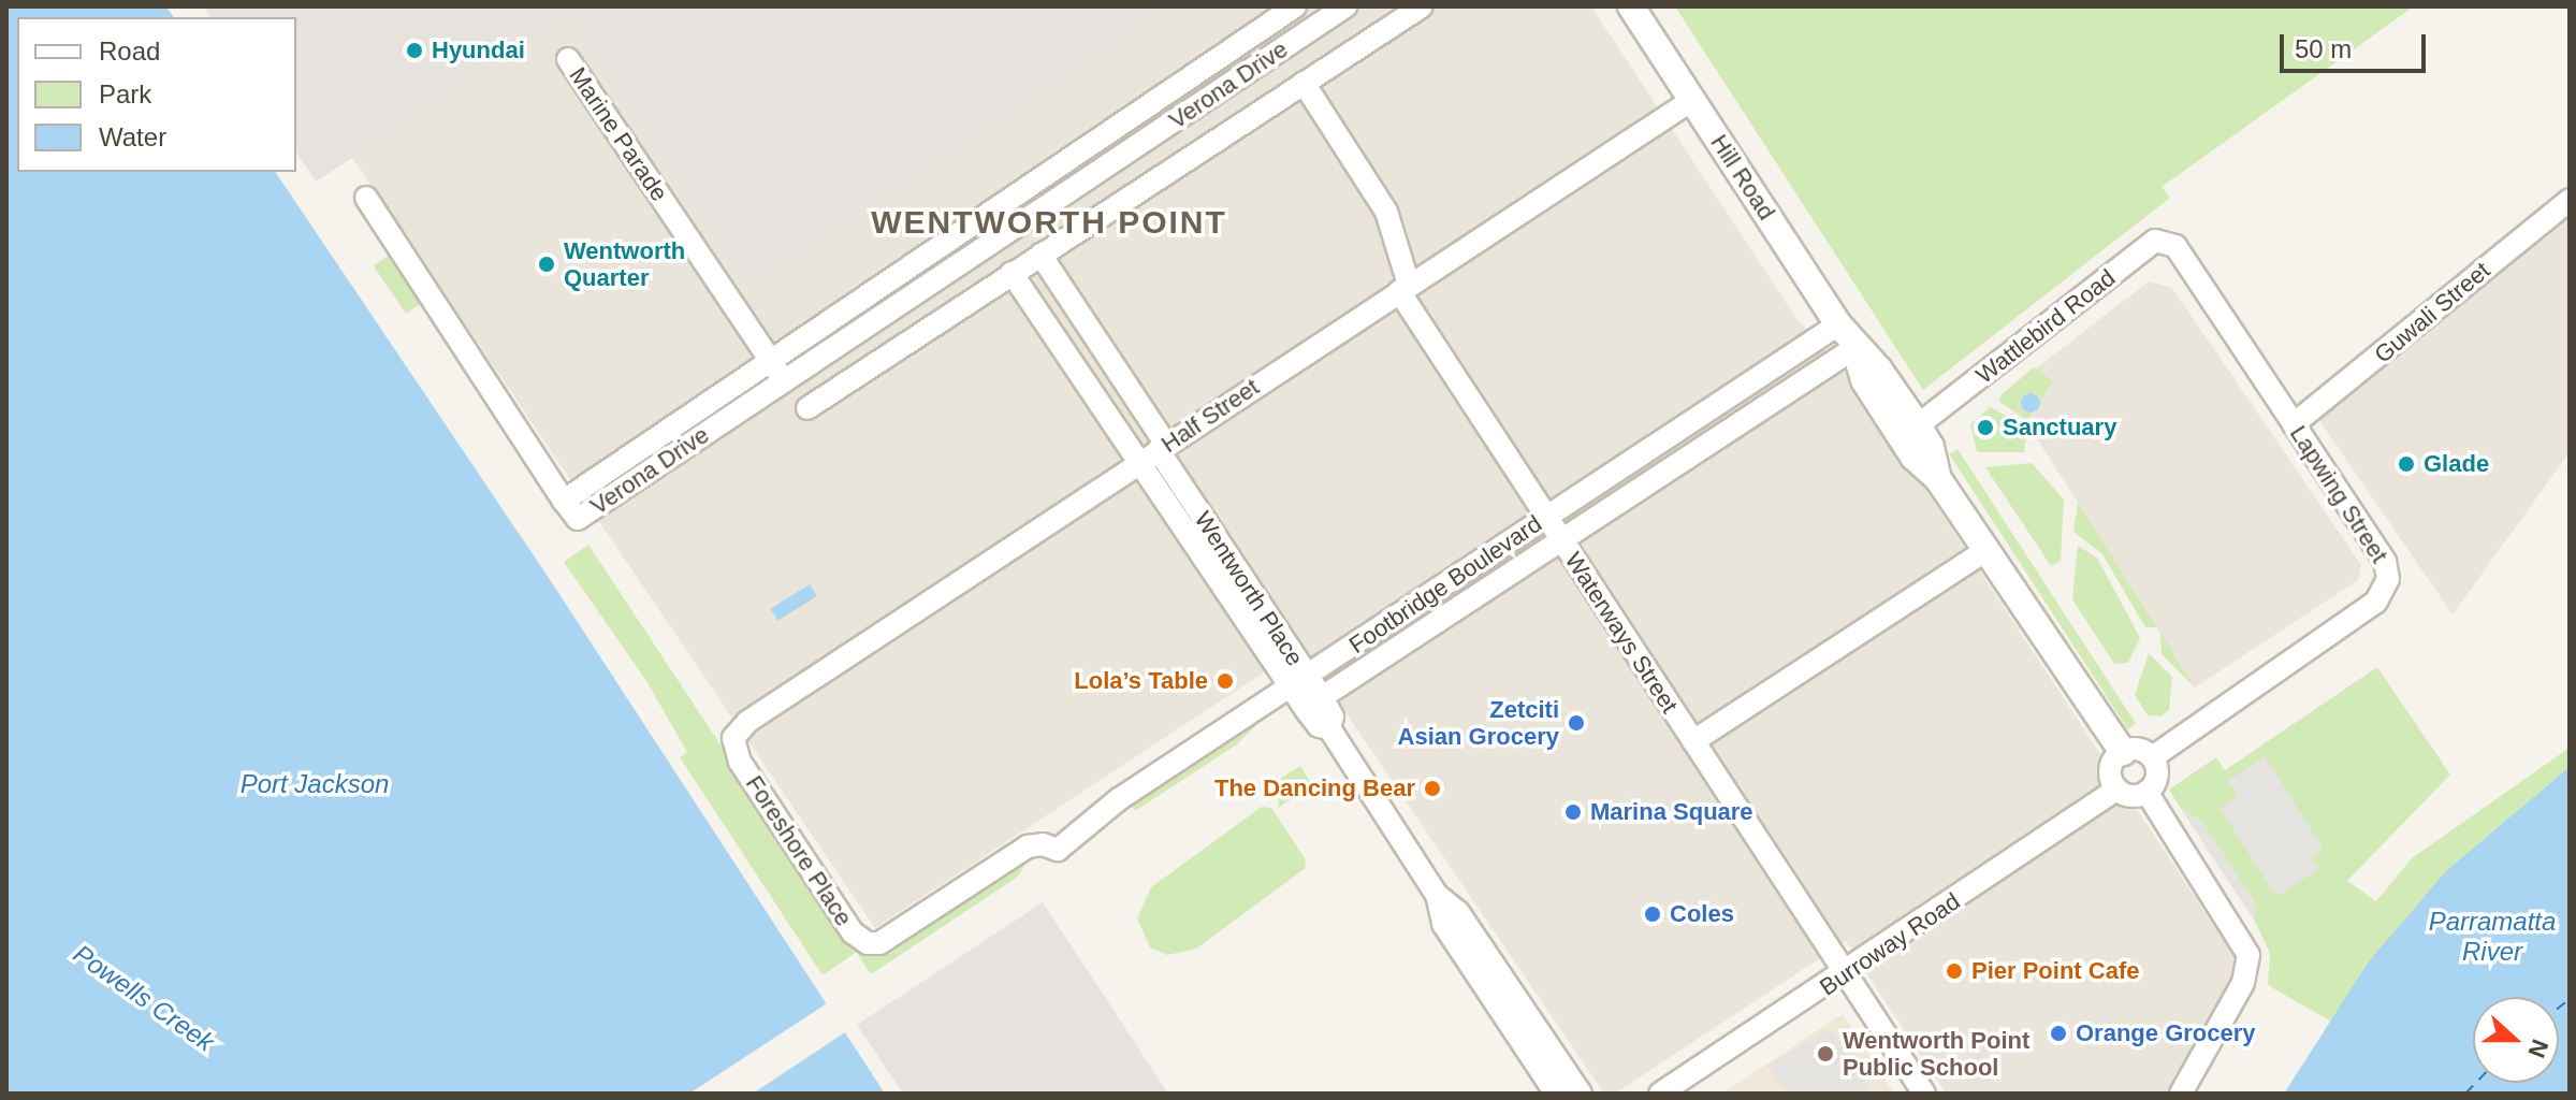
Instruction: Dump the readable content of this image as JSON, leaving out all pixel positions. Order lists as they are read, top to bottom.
{
  "streets": {
    "street": [
      "Verona Drive",
      "Marine Parade",
      "Hill Road",
      "Guwali Street",
      "Wattlebird Road",
      "Half Street",
      "Lapwing Street",
      "Footbridge Boulevard",
      "Wentworth Place",
      "Waterways Street",
      "Foreshore Place",
      "Burroway Road"
    ]
  },
  "crossings": [
    ["Verona Drive", "Marine Parade"],
    ["Verona Drive", "Waterways Street"],
    ["Hill Road", "Wattlebird Road"],
    ["Hill Road", "Half Street"],
    ["Hill Road", "Lapwing Street"],
    ["Hill Road", "Footbridge Boulevard"],
    ["Hill Road", "Burroway Road"],
    ["Guwali Street", "Lapwing Street"],
    ["Wattlebird Road", "Lapwing Street"],
    ["Half Street", "Wentworth Place"],
    ["Half Street", "Waterways Street"],
    ["Half Street", "Foreshore Place"],
    ["Lapwing Street", "Burroway Road"],
    ["Footbridge Boulevard", "Wentworth Place"],
    ["Footbridge Boulevard", "Waterways Street"],
    ["Footbridge Boulevard", "Foreshore Place"],
    ["Waterways Street", "Burroway Road"]
  ],
  "districts": ["WENTWORTH POINT"],
  "water": ["Port Jackson", "Parramatta River", "Powells Creek"],
  "places": [
    "Hyundai",
    "Wentworth Quarter",
    "Sanctuary",
    "Glade",
    "Lola’s Table",
    "Zetciti Asian Grocery",
    "The Dancing Bear",
    "Marina Square",
    "Coles",
    "Pier Point Cafe",
    "Orange Grocery",
    "Wentworth Point Public School"
  ],
  "legend": ["Road", "Park", "Water"],
  "scale_bar": "50 m",
  "north": "right"
}
